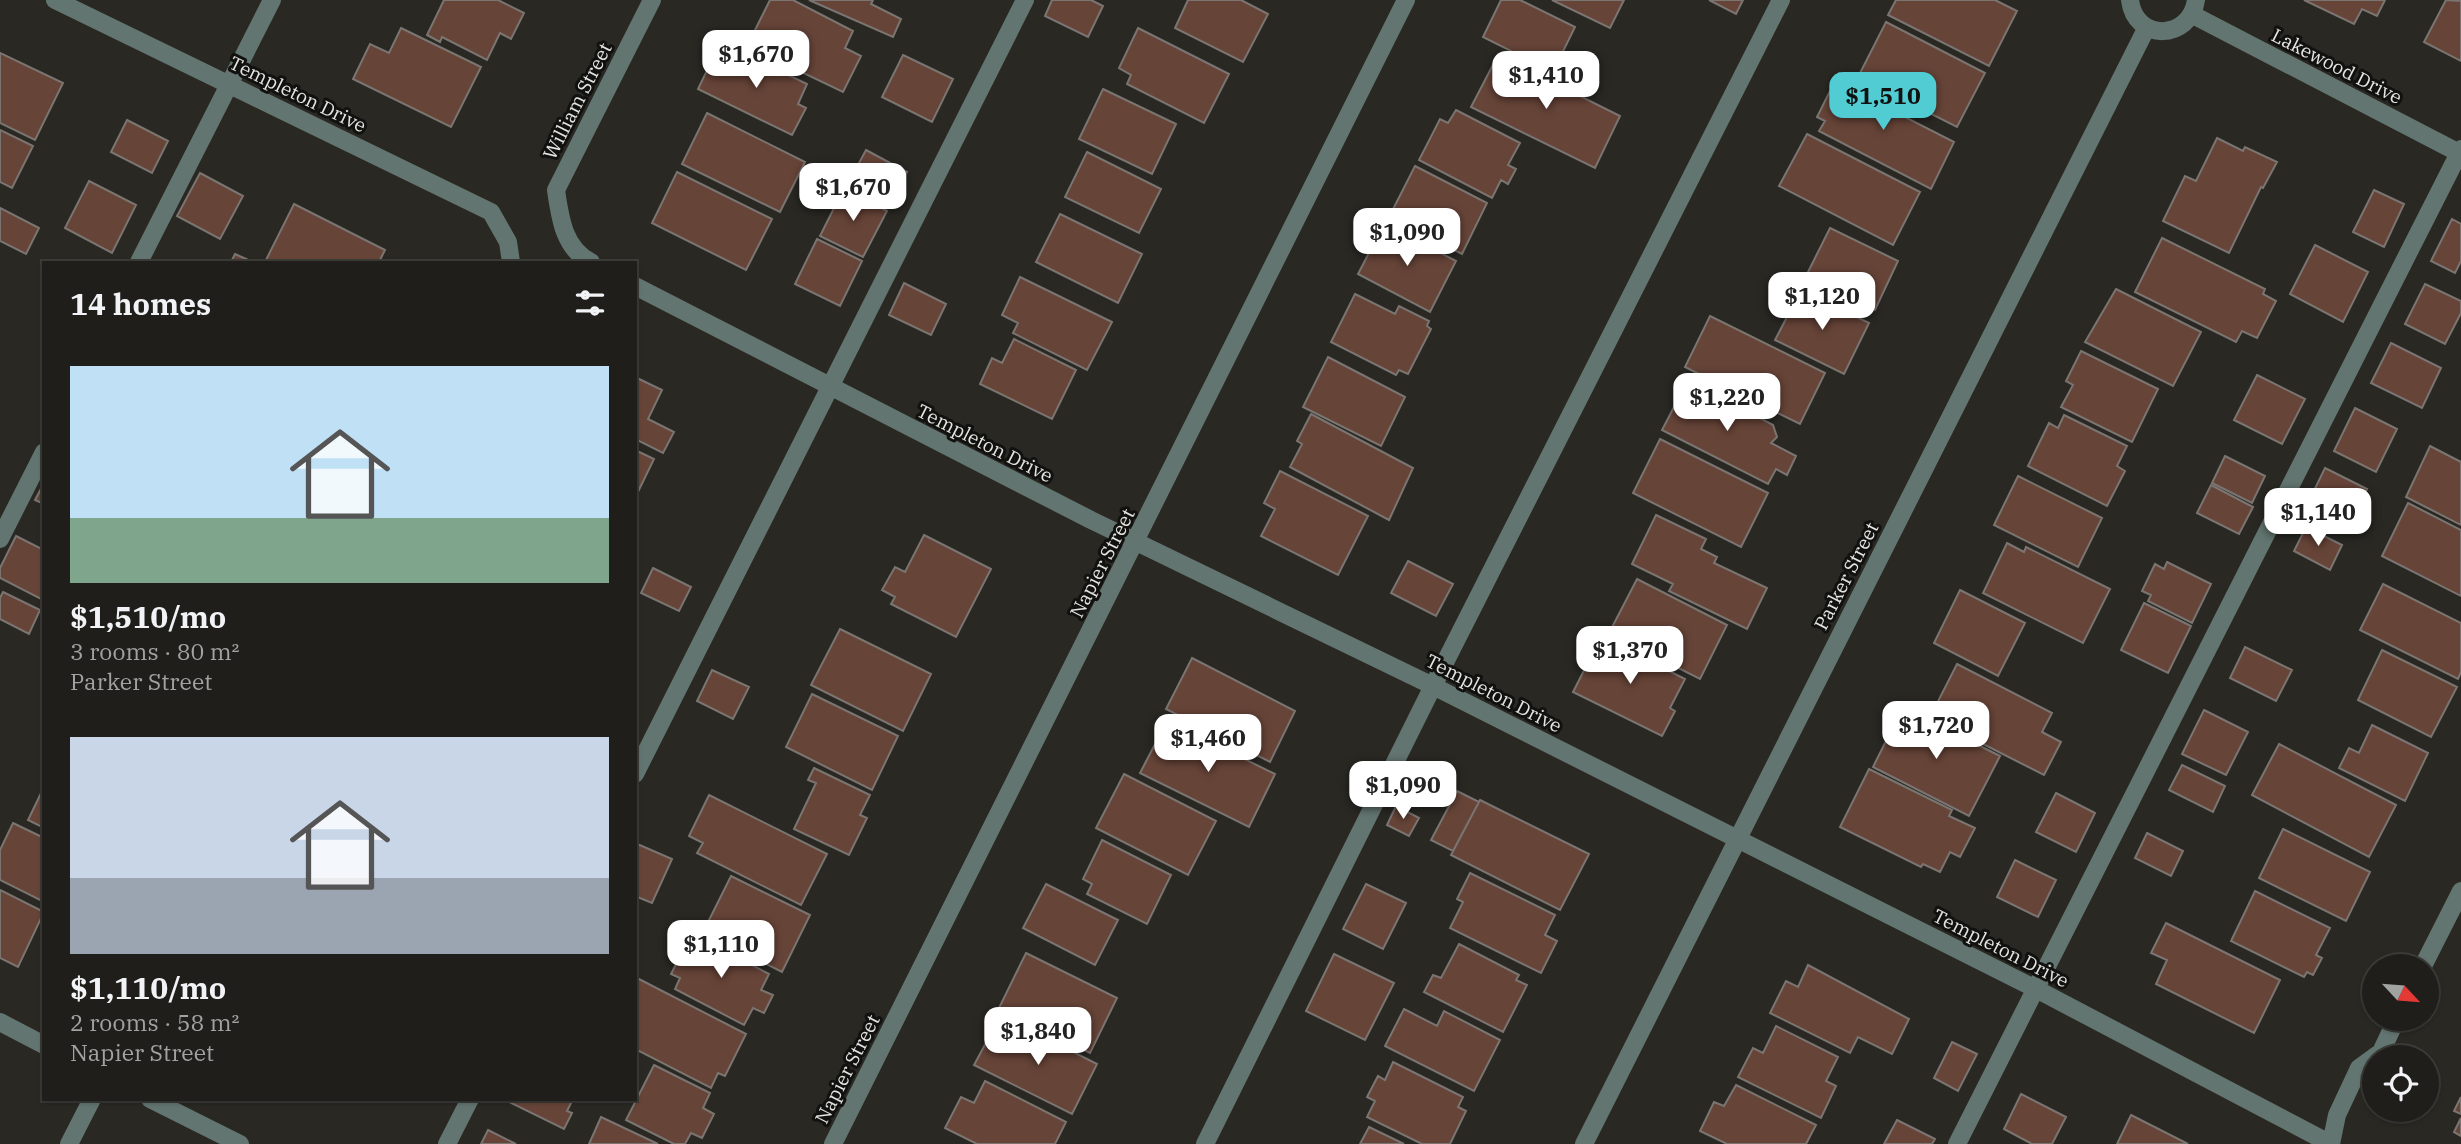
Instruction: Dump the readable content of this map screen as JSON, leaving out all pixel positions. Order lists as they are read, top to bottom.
{
  "streets": {
    "street": [
      "Lakewood Drive",
      "Templeton Drive",
      "William Street",
      "Napier Street",
      "Parker Street"
    ]
  },
  "crossings": [
    ["Templeton Drive", "Napier Street"],
    ["Templeton Drive", "Parker Street"]
  ],
  "north": "bottom right",
  "page": {
    "price": [
      "$1,670",
      "$1,410",
      "$1,510",
      "$1,670",
      "$1,090",
      "$1,120",
      "$1,220",
      "$1,140",
      "$1,370",
      "$1,720",
      "$1,460",
      "$1,090",
      "$1,110",
      "$1,840"
    ],
    "heading": "14 homes",
    "list": [
      {
        "name": "$1,510/mo",
        "note": "3 rooms · 80 m² · Parker Street"
      },
      {
        "name": "$1,110/mo",
        "note": "2 rooms · 58 m² · Napier Street"
      }
    ]
  }
}
